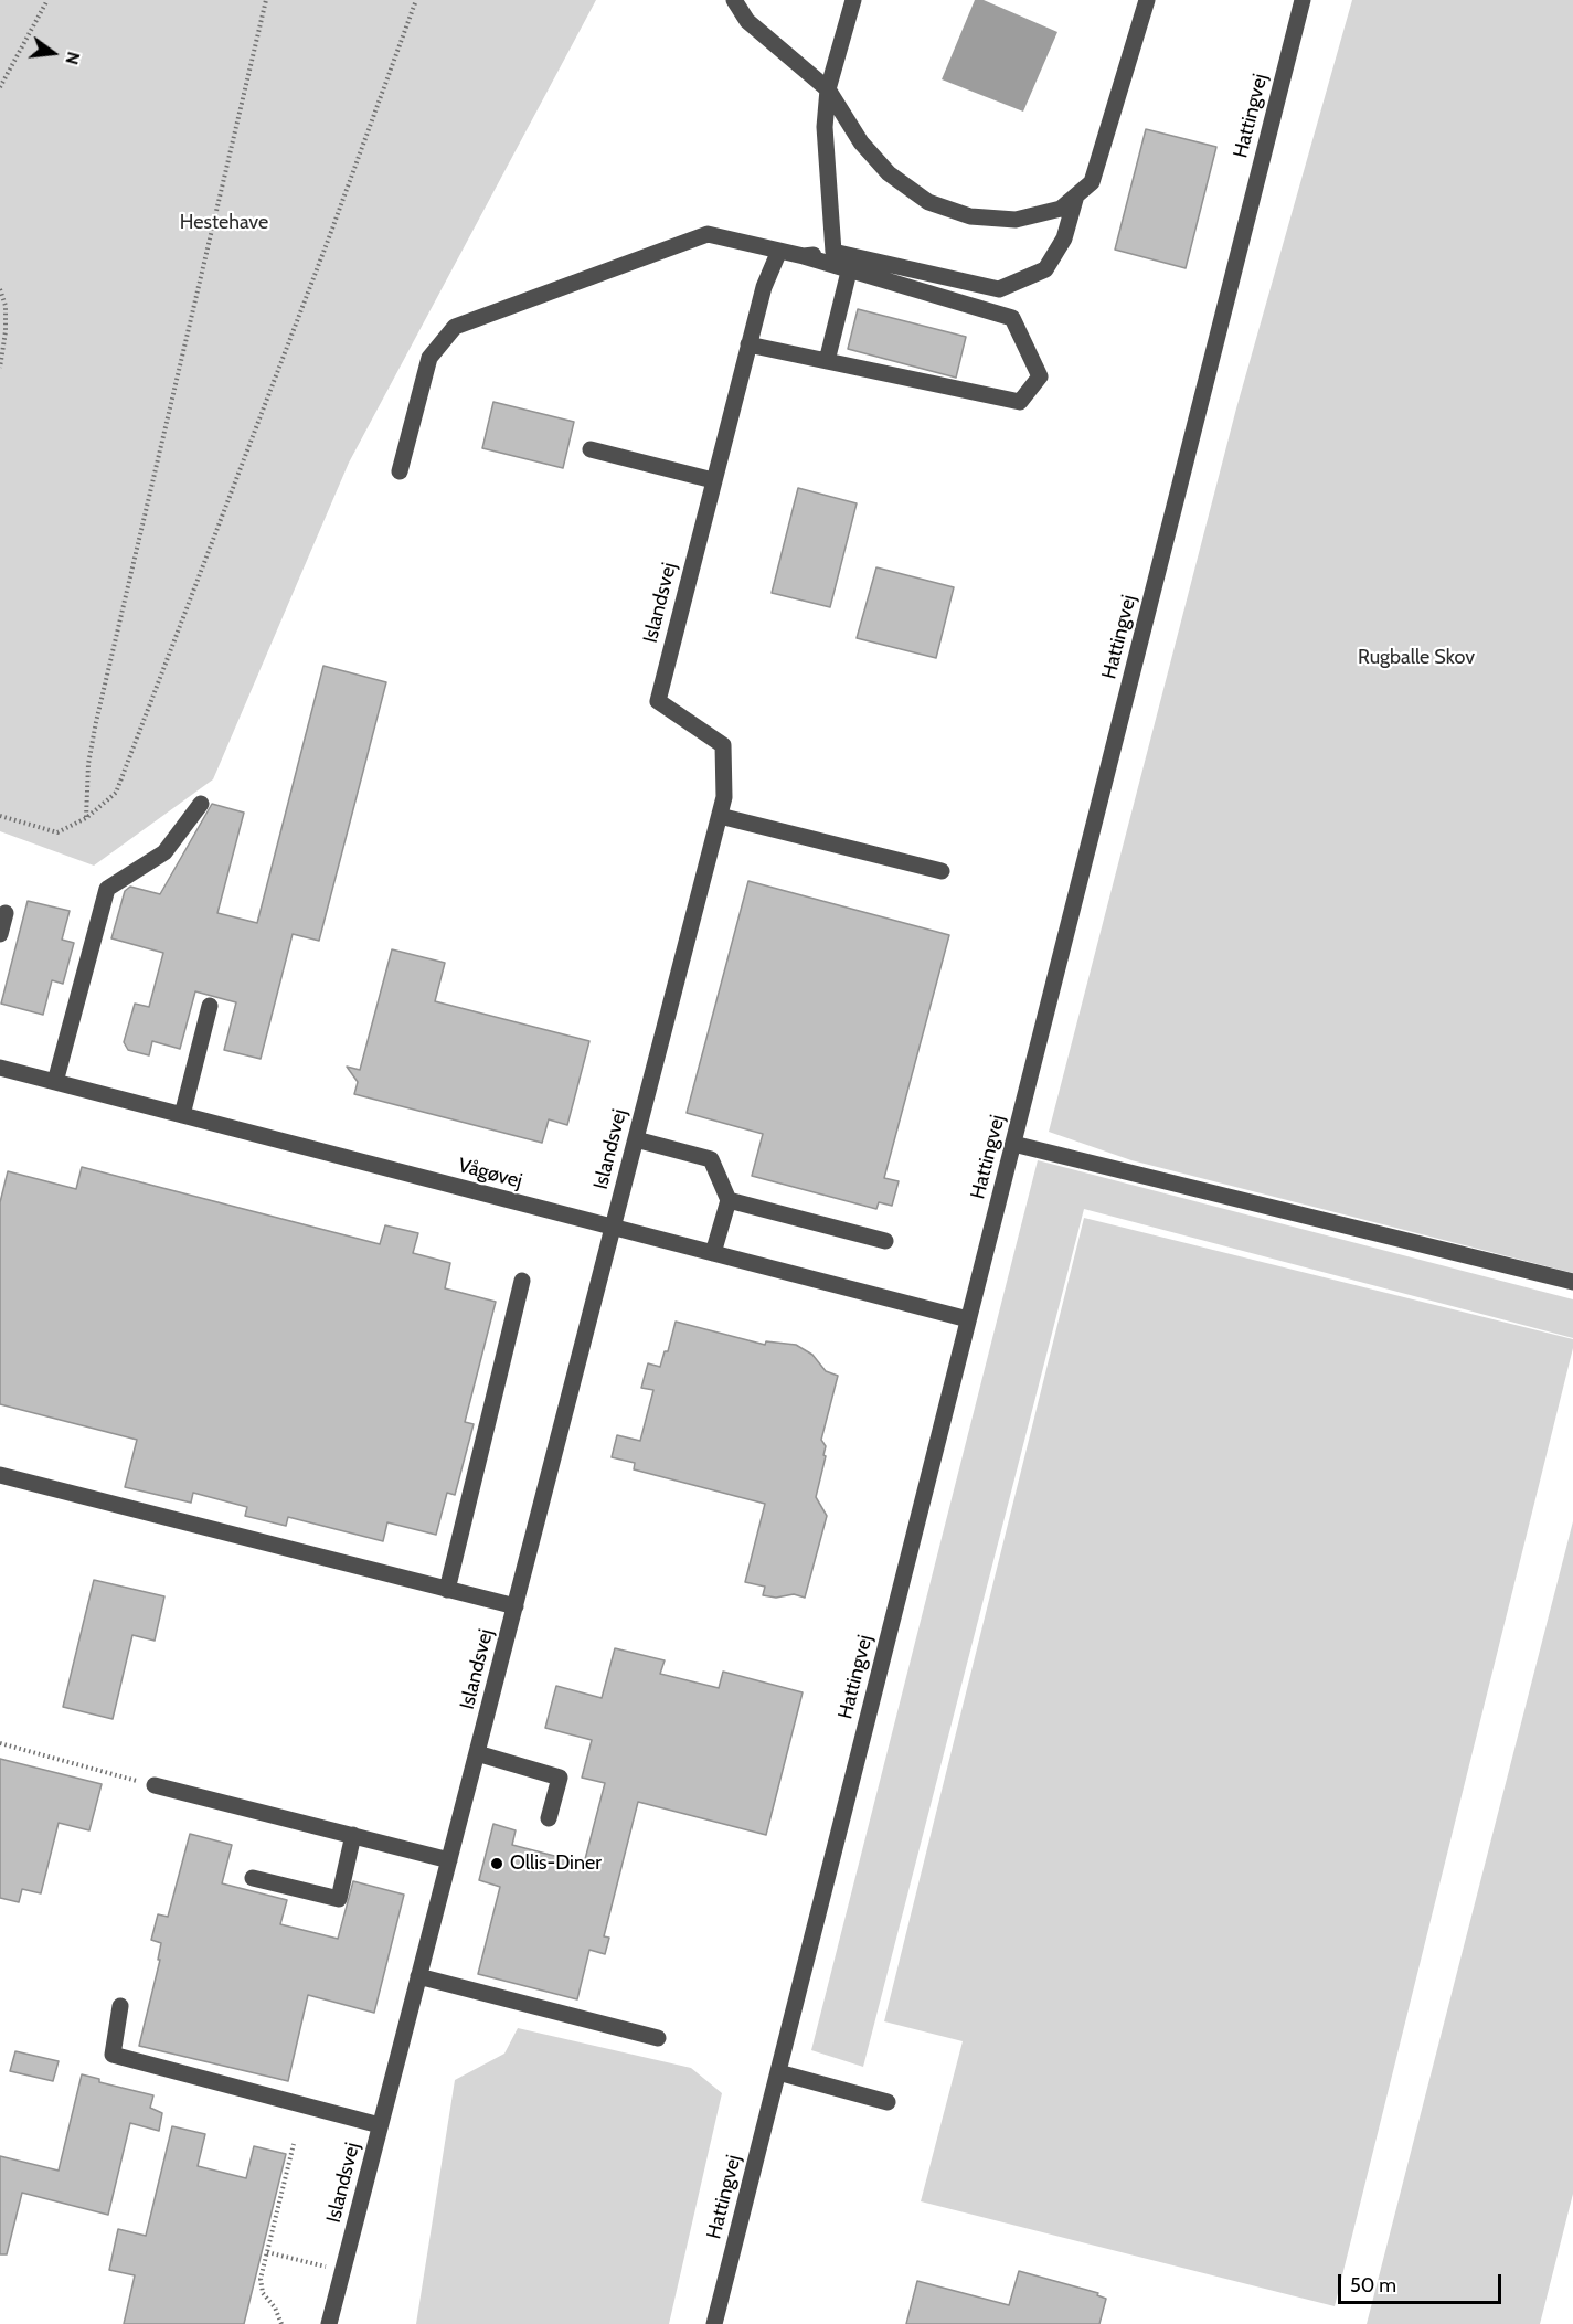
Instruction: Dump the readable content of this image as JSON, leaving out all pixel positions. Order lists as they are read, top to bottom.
{
  "streets": {
    "street": ["Hattingvej", "Islandsvej", "Vågøvej"]
  },
  "crossings": [
    ["Hattingvej", "Vågøvej"],
    ["Islandsvej", "Vågøvej"]
  ],
  "parks": ["Hestehave", "Rugballe Skov"],
  "places": ["Ollis-Diner"],
  "scale_bar": "50 m",
  "north": "right"
}
